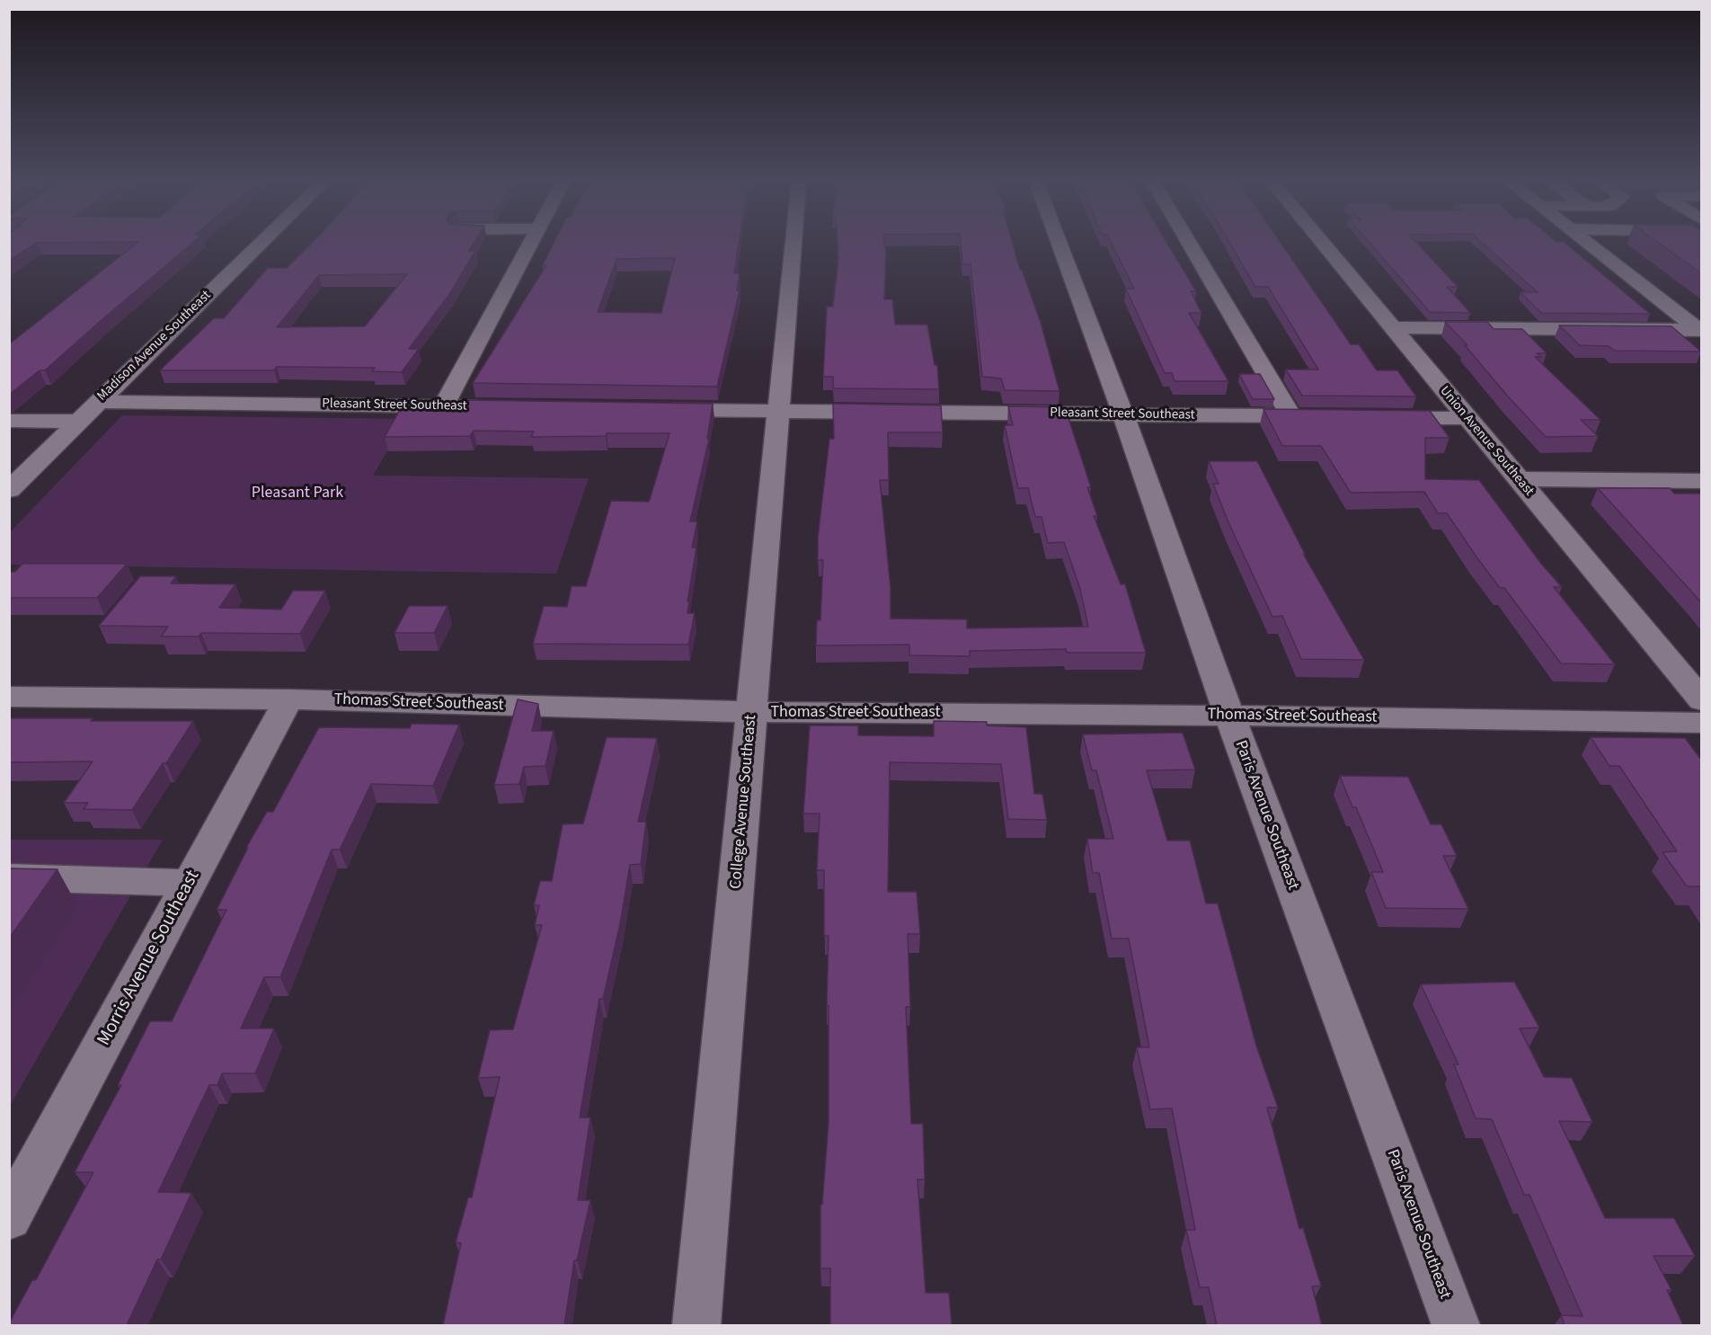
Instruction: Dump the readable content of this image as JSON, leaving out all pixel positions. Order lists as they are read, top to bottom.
{
  "streets": {
    "street": [
      "Madison Avenue Southeast",
      "Pleasant Street Southeast",
      "Union Avenue Southeast",
      "Thomas Street Southeast",
      "College Avenue Southeast",
      "Paris Avenue Southeast",
      "Morris Avenue Southeast"
    ]
  },
  "crossings": [
    ["Madison Avenue Southeast", "Pleasant Street Southeast"],
    ["Pleasant Street Southeast", "College Avenue Southeast"],
    ["Pleasant Street Southeast", "Paris Avenue Southeast"],
    ["Thomas Street Southeast", "College Avenue Southeast"],
    ["Thomas Street Southeast", "Paris Avenue Southeast"],
    ["Thomas Street Southeast", "Morris Avenue Southeast"]
  ],
  "parks": ["Pleasant Park"]
}
